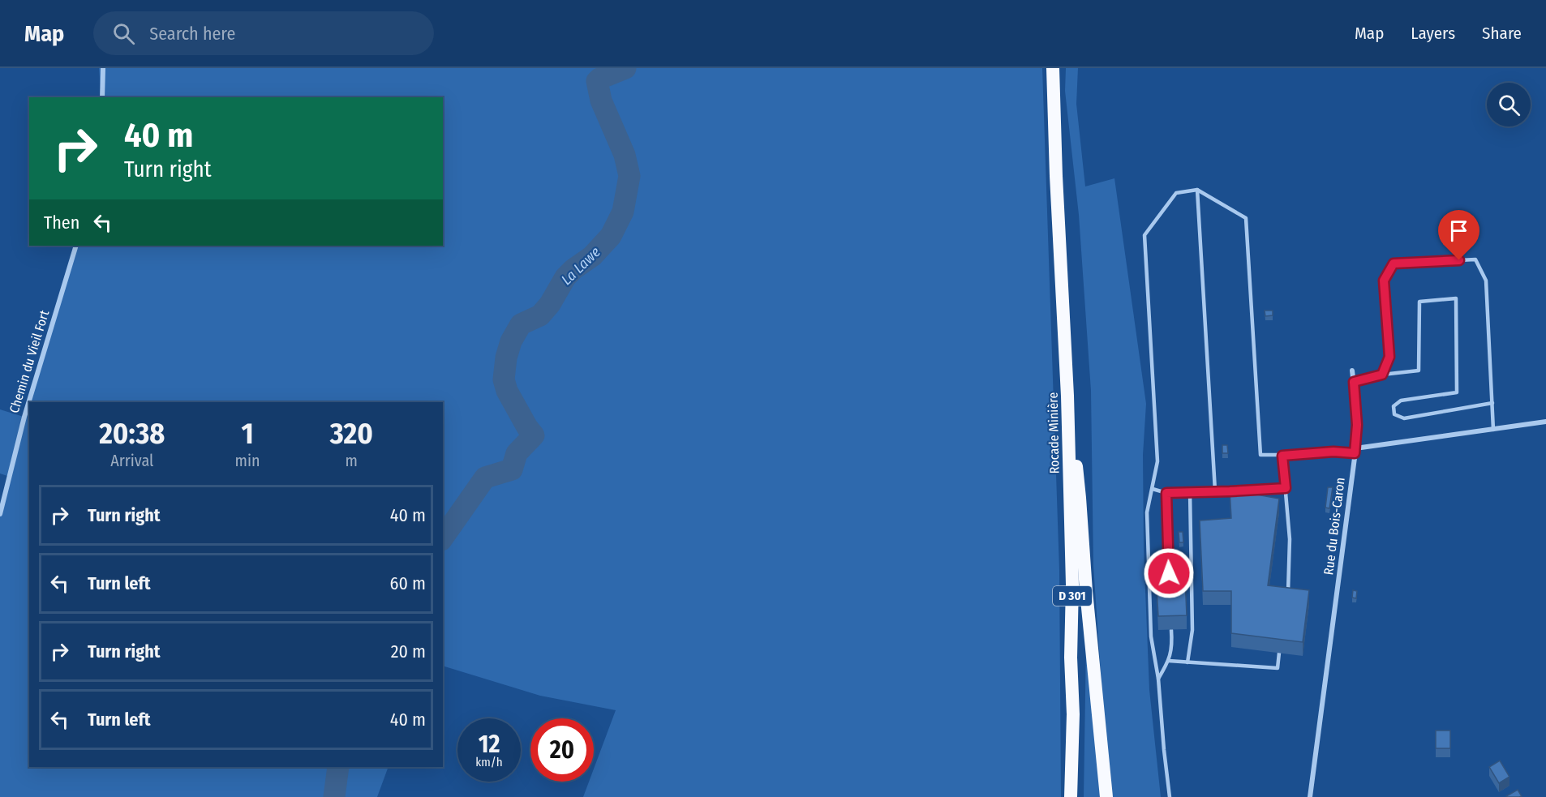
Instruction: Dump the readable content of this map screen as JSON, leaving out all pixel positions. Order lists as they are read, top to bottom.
{
  "streets": {
    "highway": ["Rocade Minière", "D 301"],
    "street": ["Chemin du Vieil Fort", "Rue du Bois-Caron"]
  },
  "water": ["La Lawe"],
  "page": {
    "header": "Map",
    "search": "Search here",
    "nav": ["Map", "Layers", "Share"],
    "turn": ["40 m", "Turn right"],
    "then": "Then",
    "eta": [
      "20:38",
      "Arrival",
      "1",
      "min",
      "320",
      "m"
    ],
    "list": [
      {
        "name": "Turn right",
        "value": "40 m"
      },
      {
        "name": "Turn left",
        "value": "60 m"
      },
      {
        "name": "Turn right",
        "value": "20 m"
      },
      {
        "name": "Turn left",
        "value": "40 m"
      }
    ],
    "speed": "12 km/h",
    "limit": "20"
  }
}
